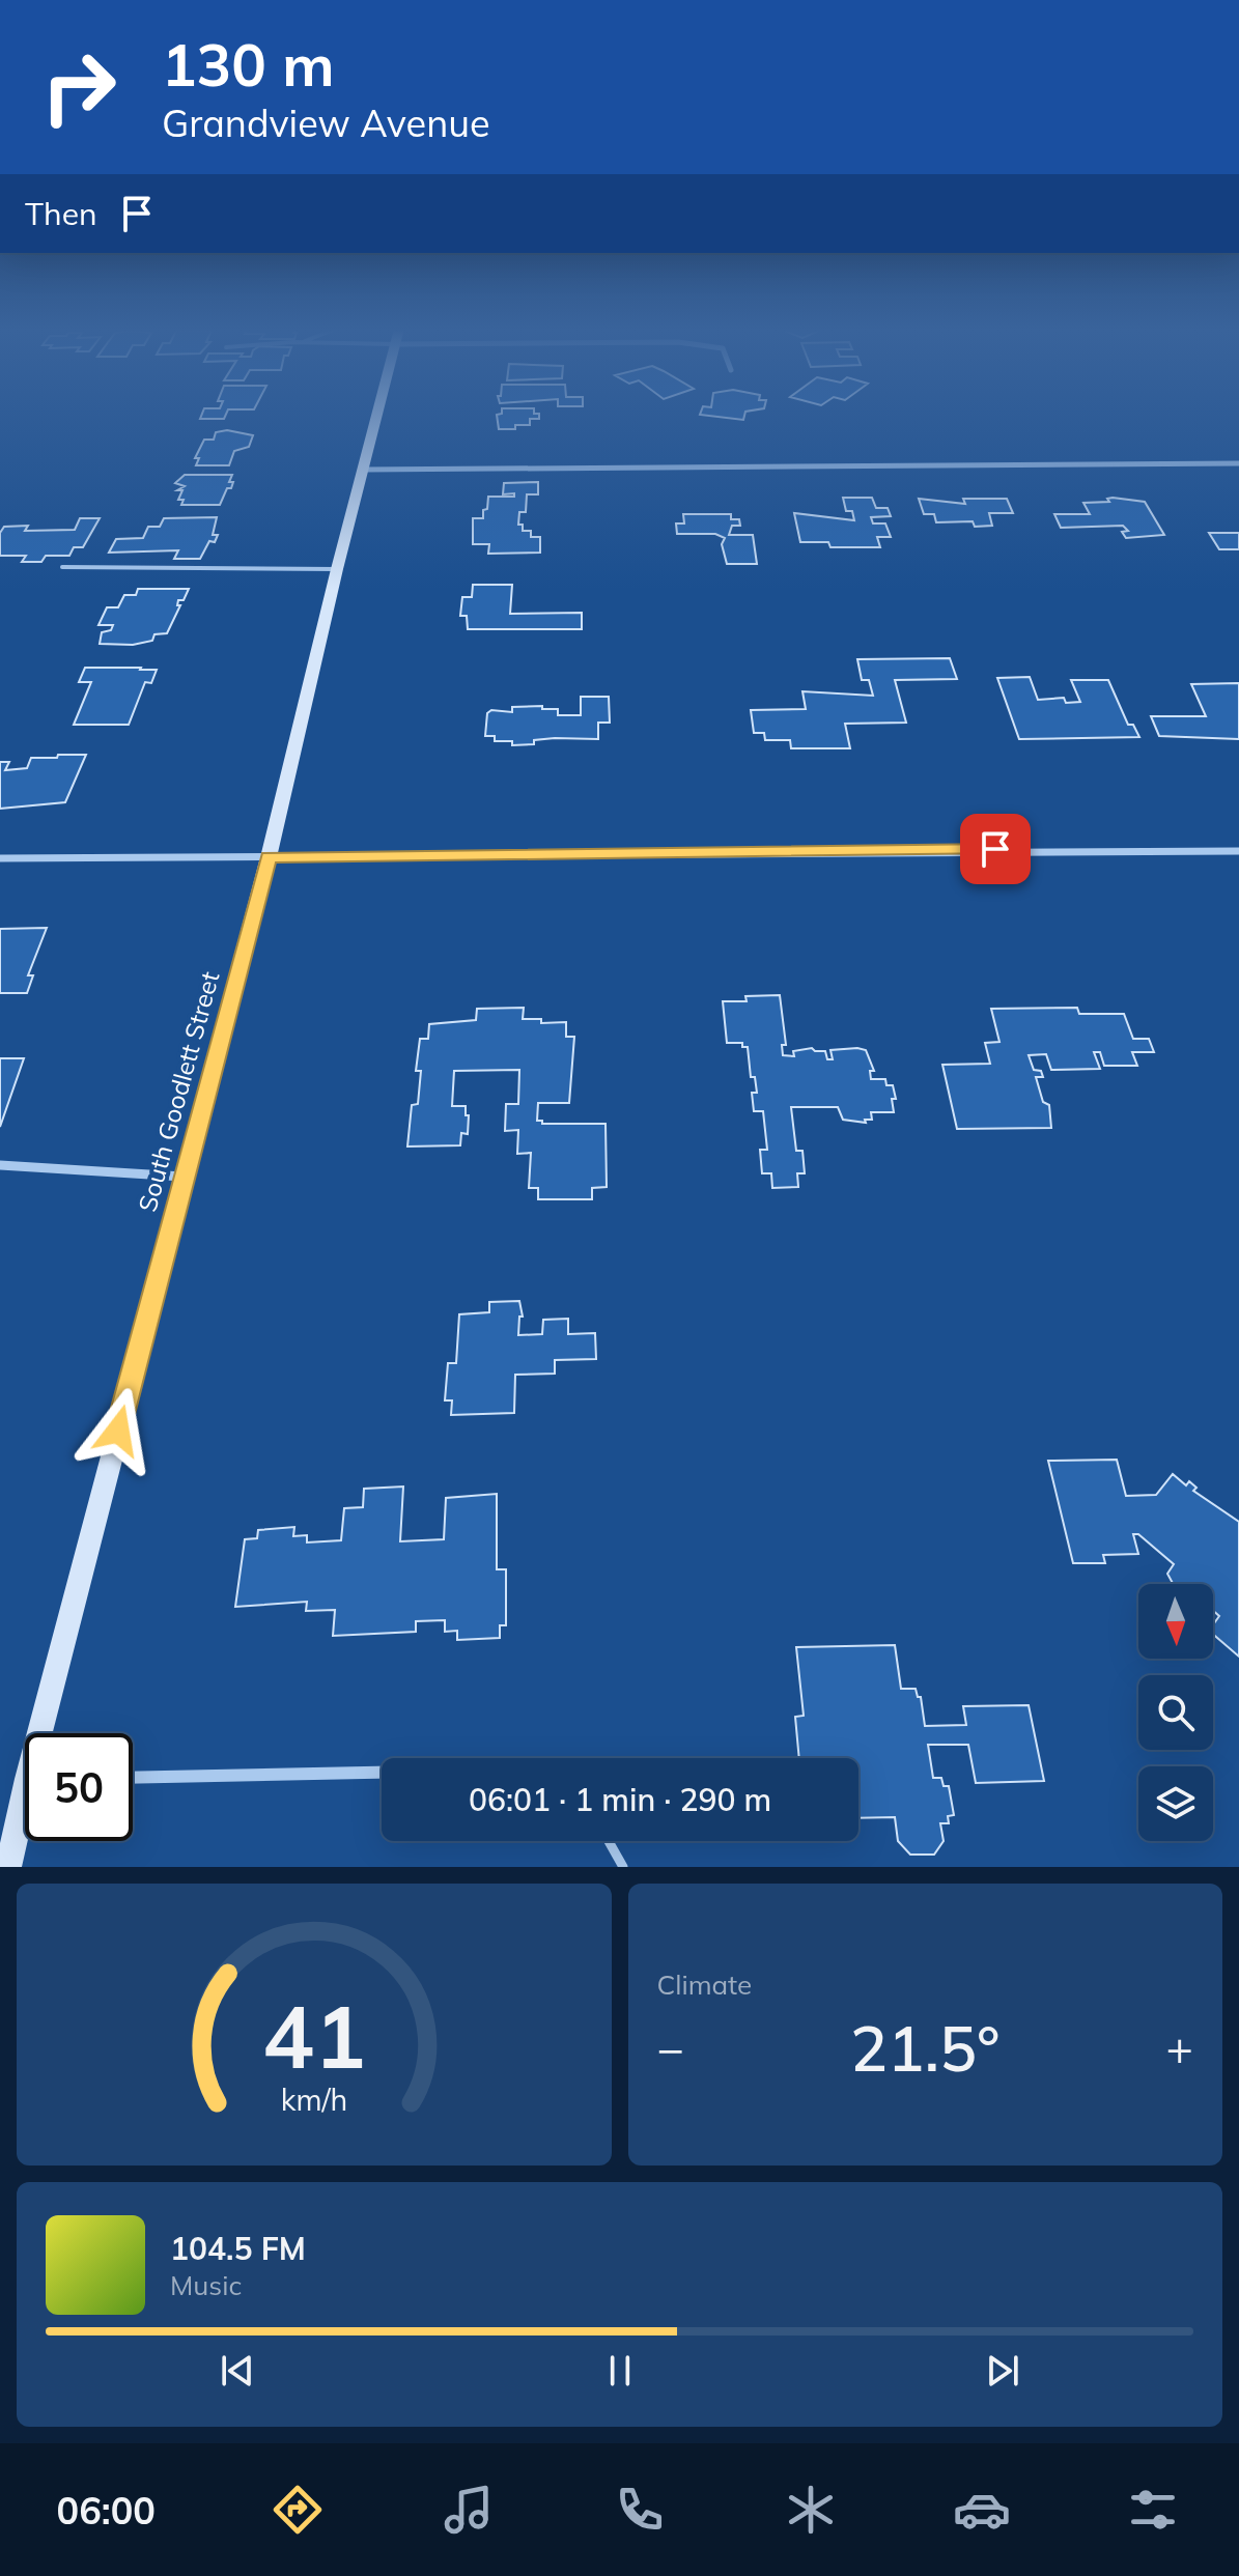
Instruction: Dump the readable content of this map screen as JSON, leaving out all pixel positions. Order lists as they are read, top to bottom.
{
  "streets": {
    "main road": ["South Goodlett Street"]
  },
  "north": "bottom",
  "page": {
    "turn": ["130 m", "Grandview Avenue"],
    "then": "Then",
    "limit": "50",
    "trip": "06:01 · 1 min · 290 m",
    "tile": "Climate",
    "heat": ["−", "21.5°", "+"],
    "song": ["104.5 FM", "Music"],
    "tabs": "06:00",
    "gauge": ["41", "km/h"]
  }
}
